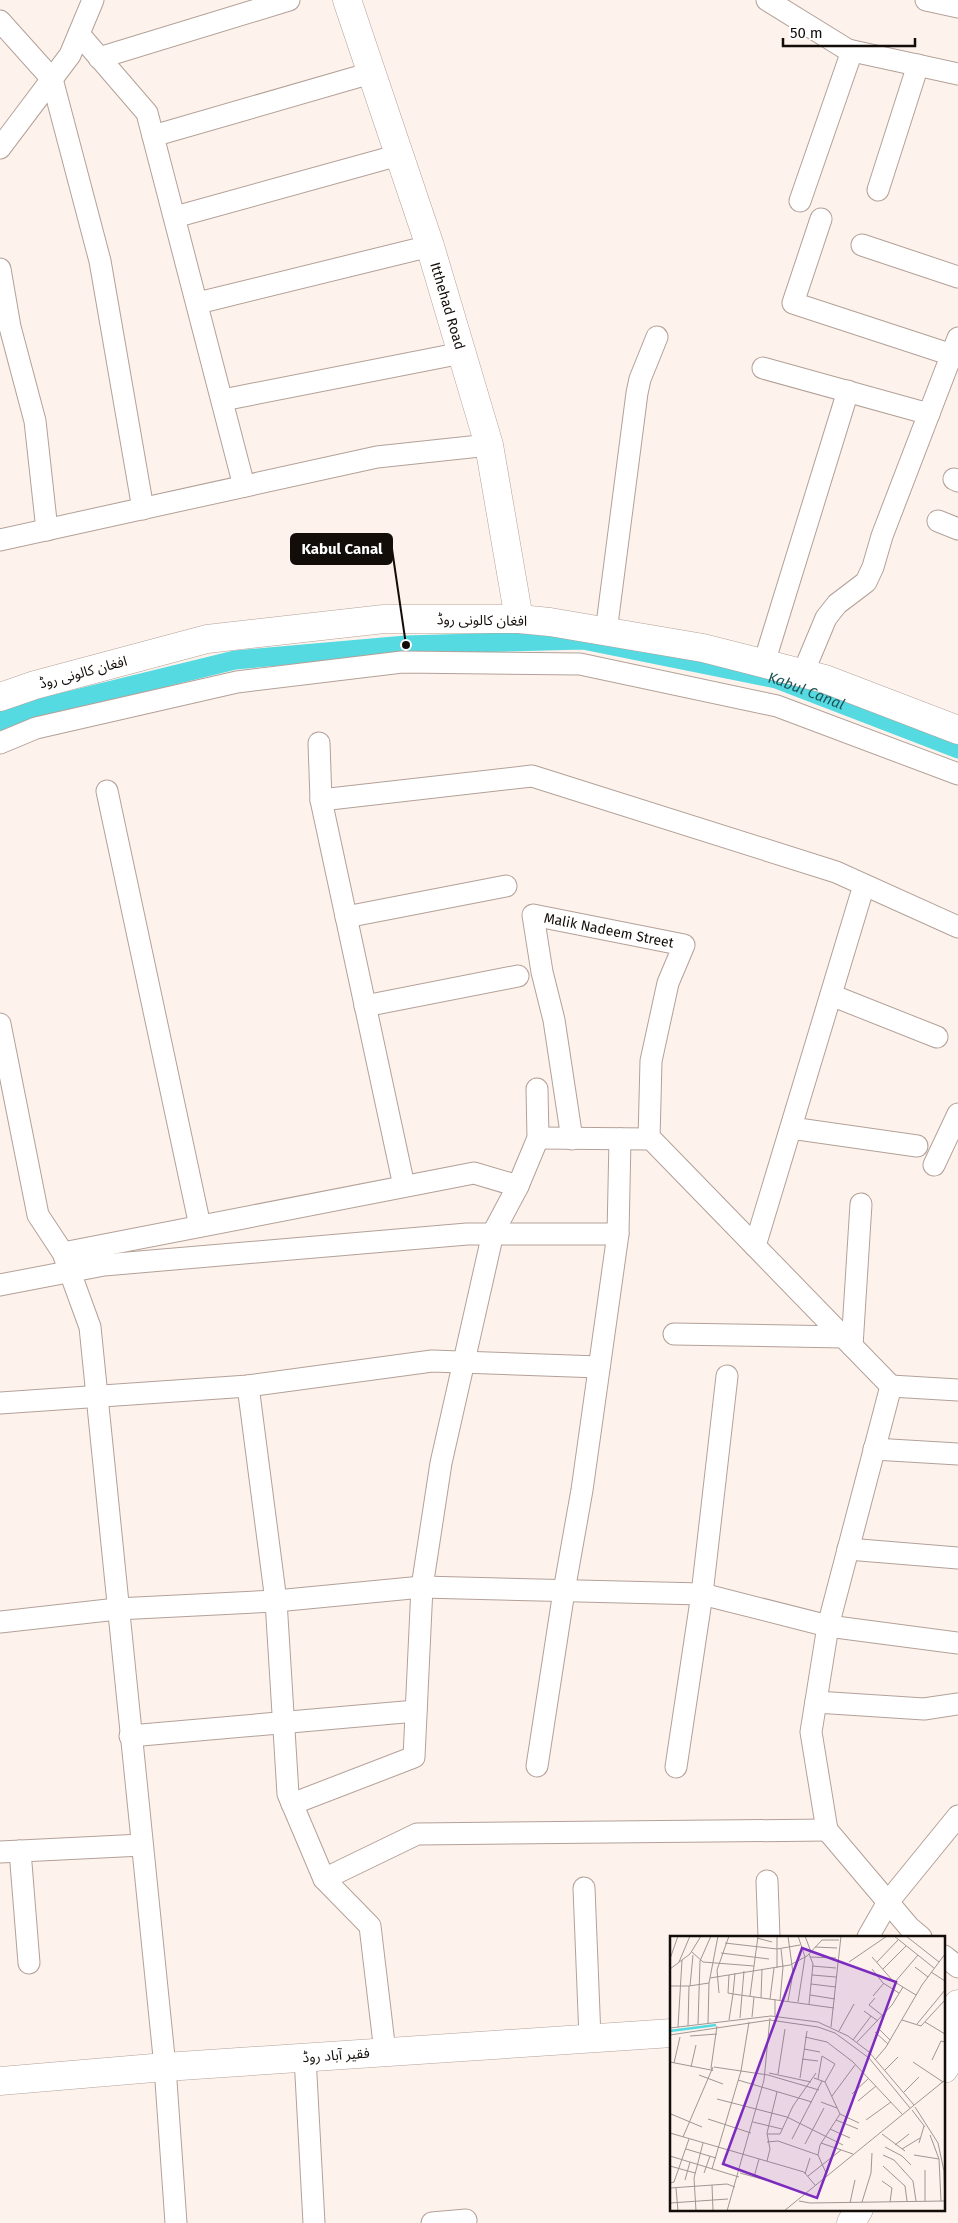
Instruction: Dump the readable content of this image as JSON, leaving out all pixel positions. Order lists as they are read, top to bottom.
{
  "streets": {
    "street": [
      "Itthehad Road",
      "افغان کالونی روڈ",
      "Malik Nadeem Street",
      "فقیر آباد روڈ"
    ]
  },
  "crossings": [
    ["Itthehad Road", "افغان کالونی روڈ"]
  ],
  "water": ["Kabul Canal"],
  "places": ["Kabul Canal"],
  "scale_bar": "50 m"
}
